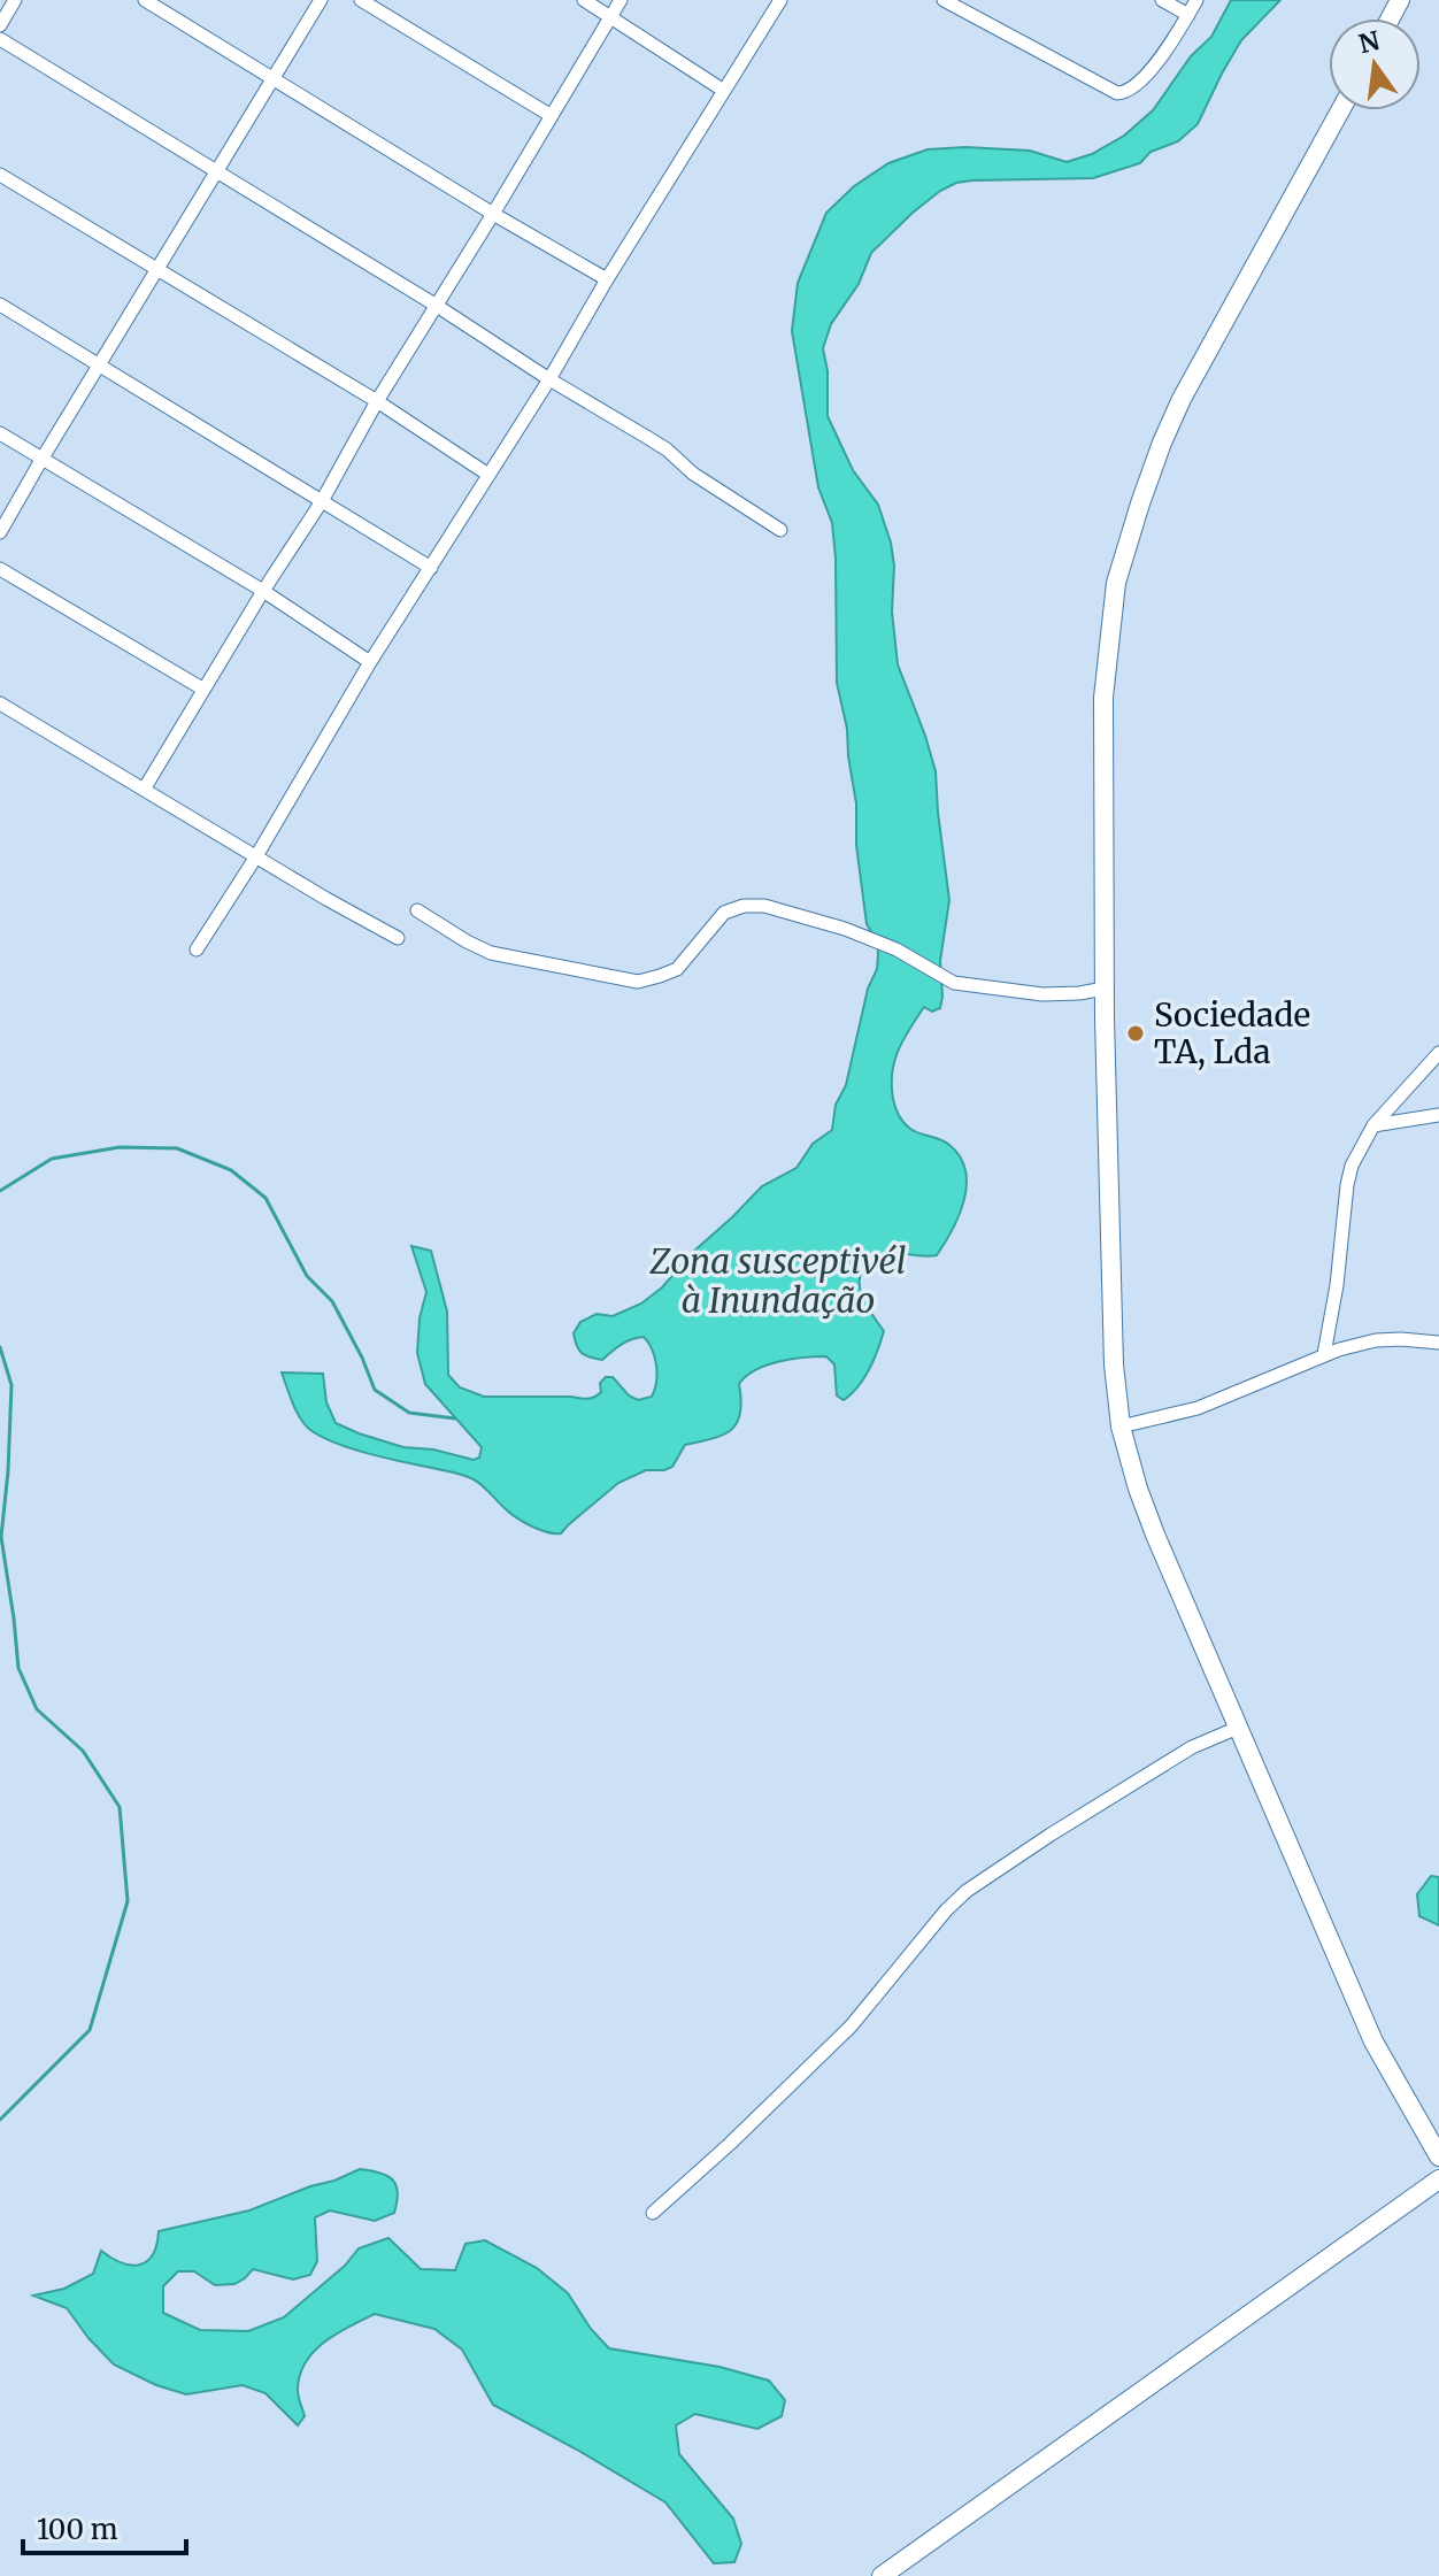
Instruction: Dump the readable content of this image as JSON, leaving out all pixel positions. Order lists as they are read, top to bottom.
{
  "water": ["Zona susceptivél à Inundação"],
  "places": ["Sociedade TA, Lda"],
  "scale_bar": "100 m",
  "north": "top"
}
